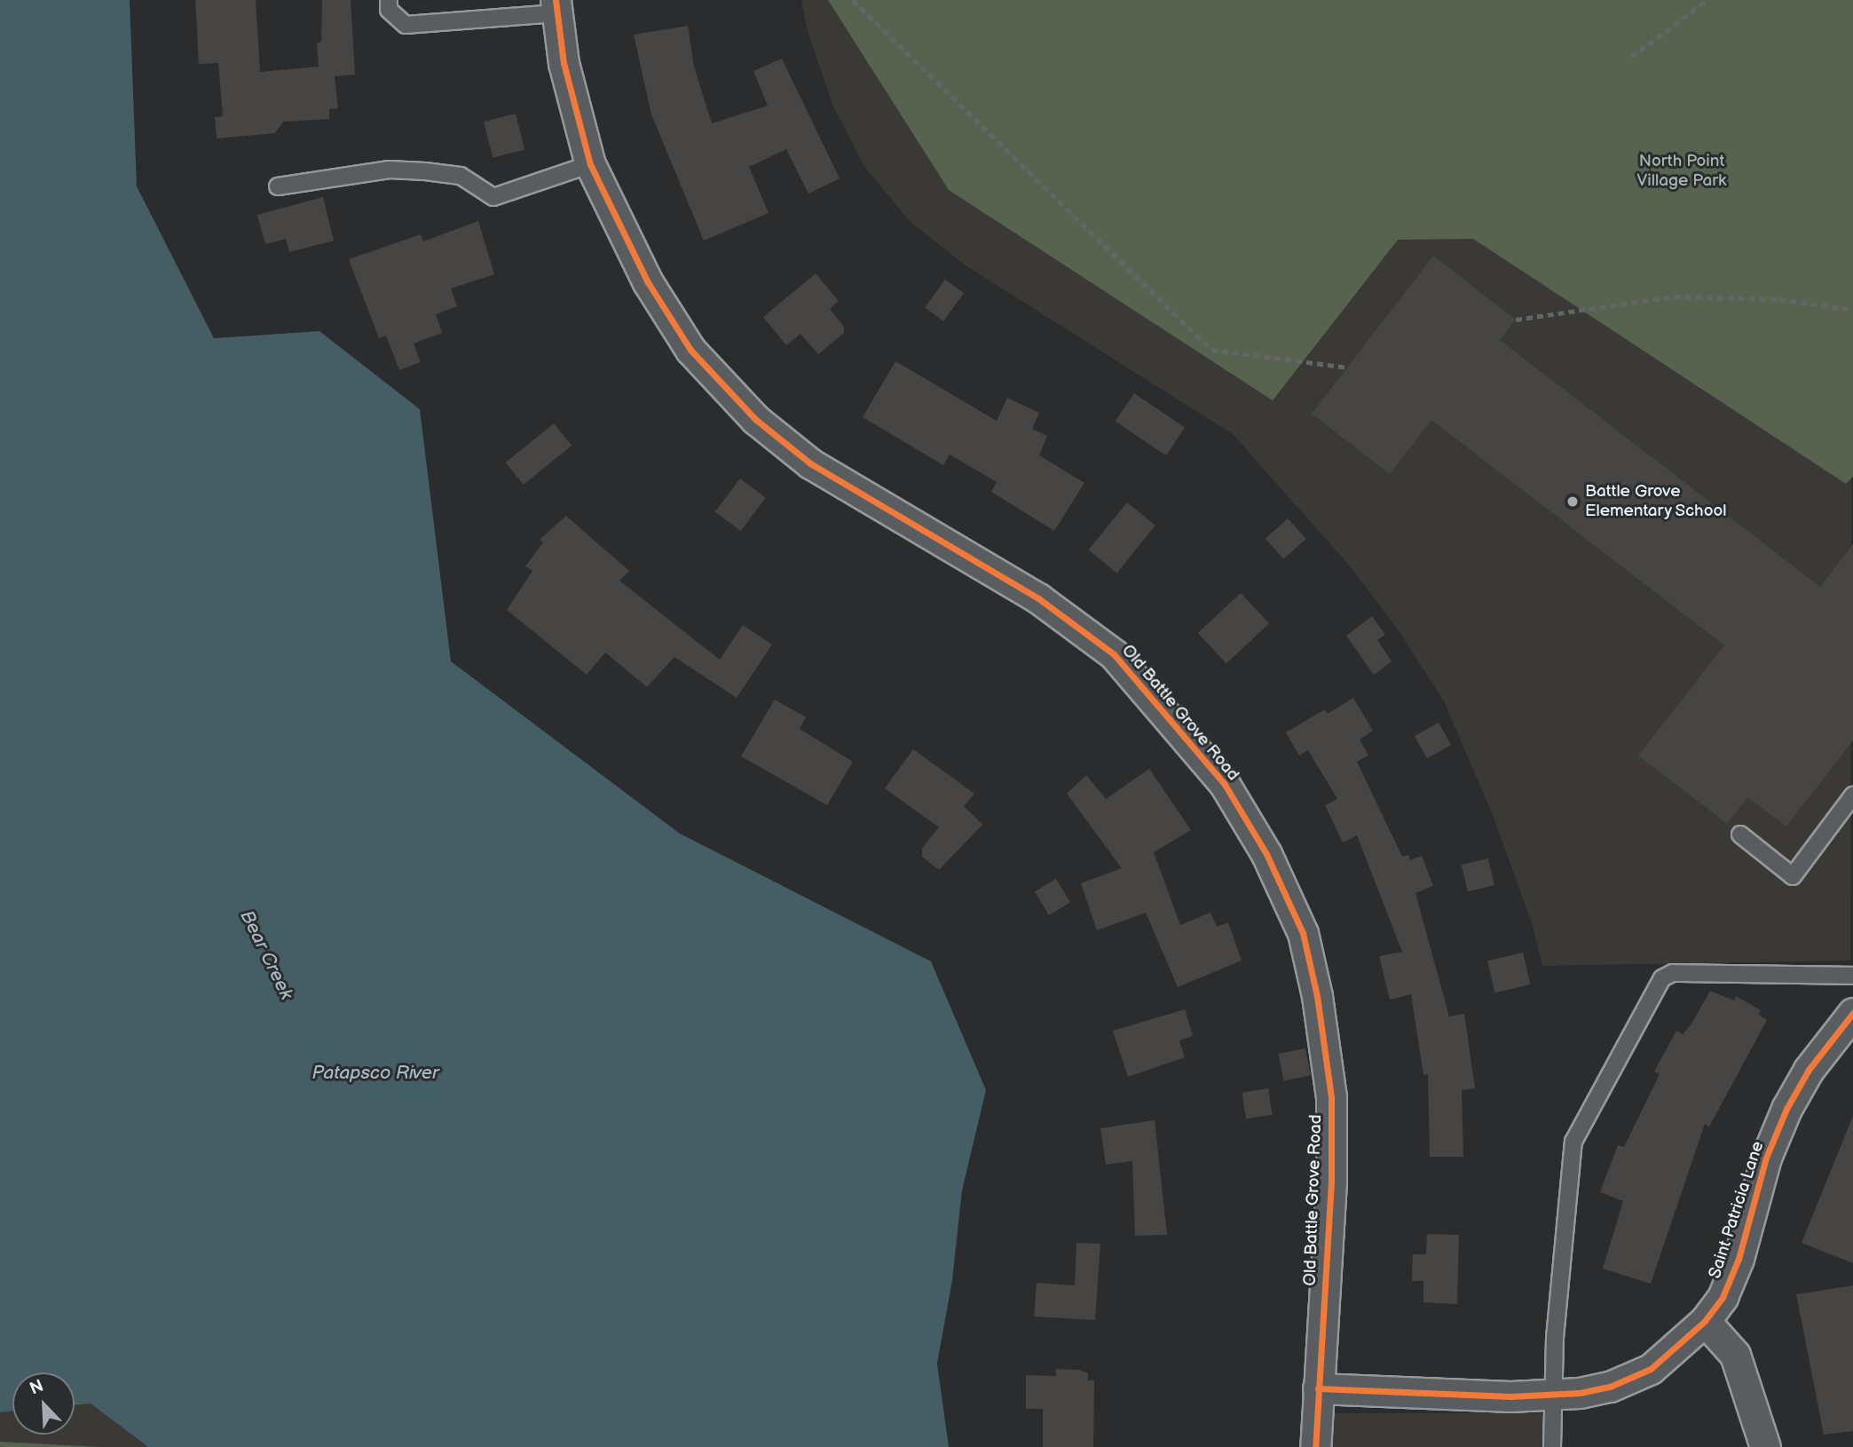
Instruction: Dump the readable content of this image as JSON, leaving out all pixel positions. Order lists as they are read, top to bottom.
{
  "streets": {
    "street": ["Old Battle Grove Road", "Saint Patricia Lane"]
  },
  "crossings": [
    ["Old Battle Grove Road", "Saint Patricia Lane"]
  ],
  "water": ["Bear Creek", "Patapsco River"],
  "parks": ["North Point Village Park"],
  "places": ["Battle Grove Elementary School"],
  "north": "top left"
}
